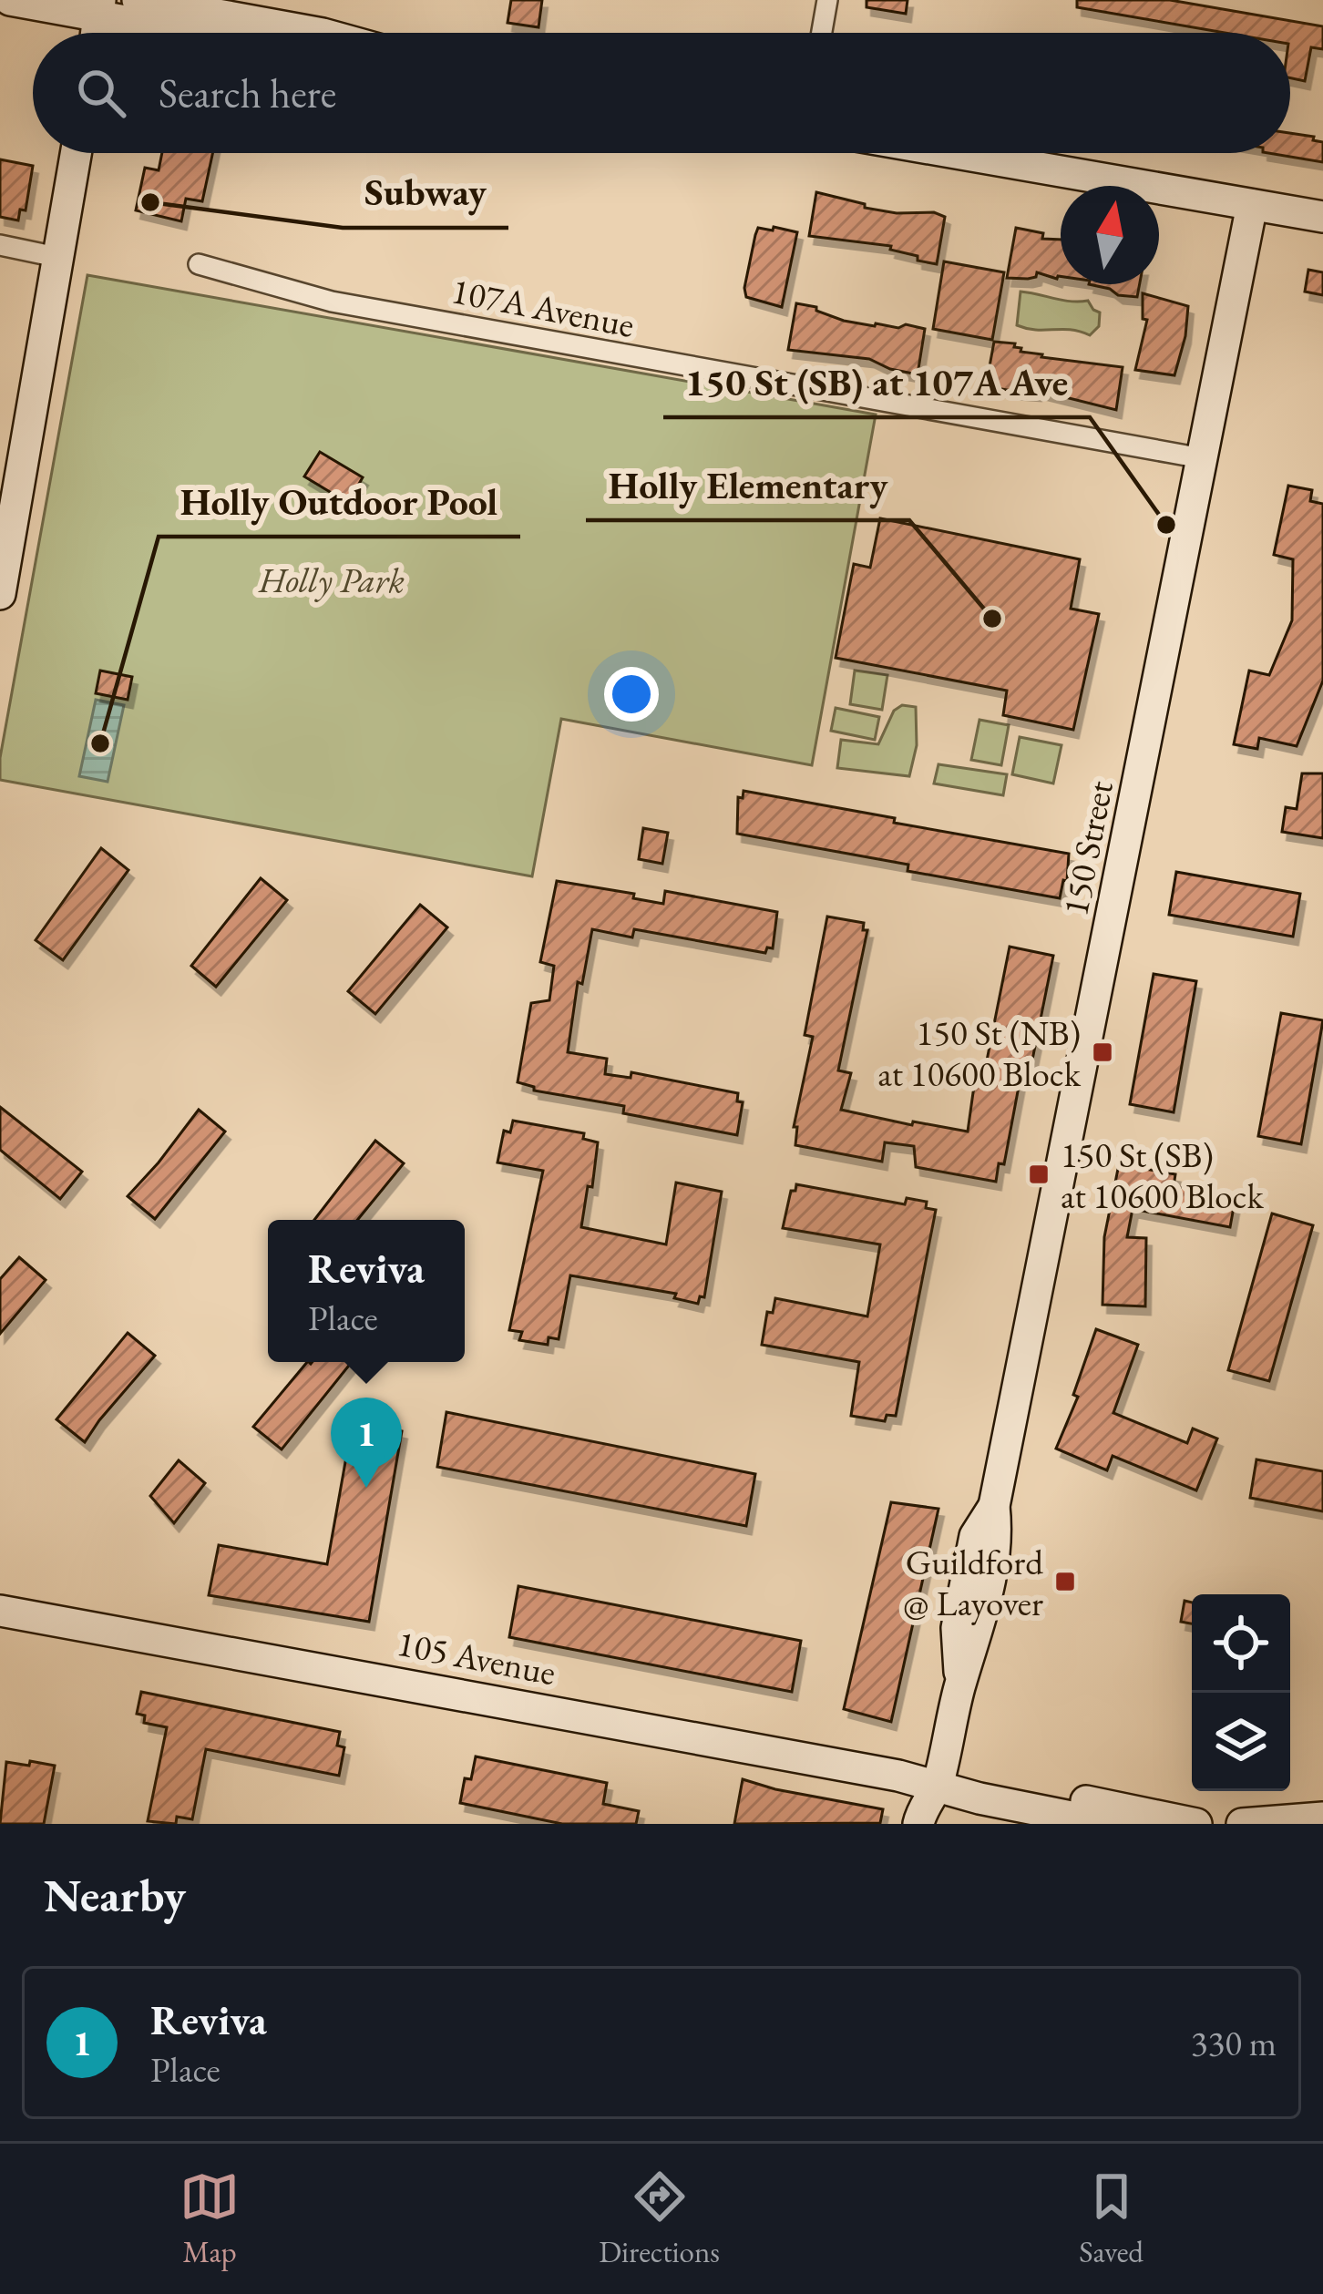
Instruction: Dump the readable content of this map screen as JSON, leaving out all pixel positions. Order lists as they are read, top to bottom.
{
  "streets": {
    "main road": ["150 Street", "105 Avenue"],
    "street": ["107A Avenue"]
  },
  "crossings": [
    ["107A Avenue", "150 Street"],
    ["150 Street", "105 Avenue"]
  ],
  "parks": ["Holly Park"],
  "places": {
    "other": [
      "Subway",
      "150 St (SB) at 107A Ave",
      "Holly Elementary",
      "Holly Outdoor Pool"
    ],
    "transit": ["150 St (NB) at 10600 Block", "150 St (SB) at 10600 Block", "Guildford @ Layover"]
  },
  "north": "top",
  "page": {
    "search": "Search here",
    "popup": ["Reviva", "Place"],
    "pins": "1",
    "heading": "Nearby",
    "list": [
      {
        "mark": "1",
        "name": "Reviva",
        "note": "Place",
        "value": "330 m"
      }
    ],
    "nav": ["Map", "Directions", "Saved"]
  }
}
